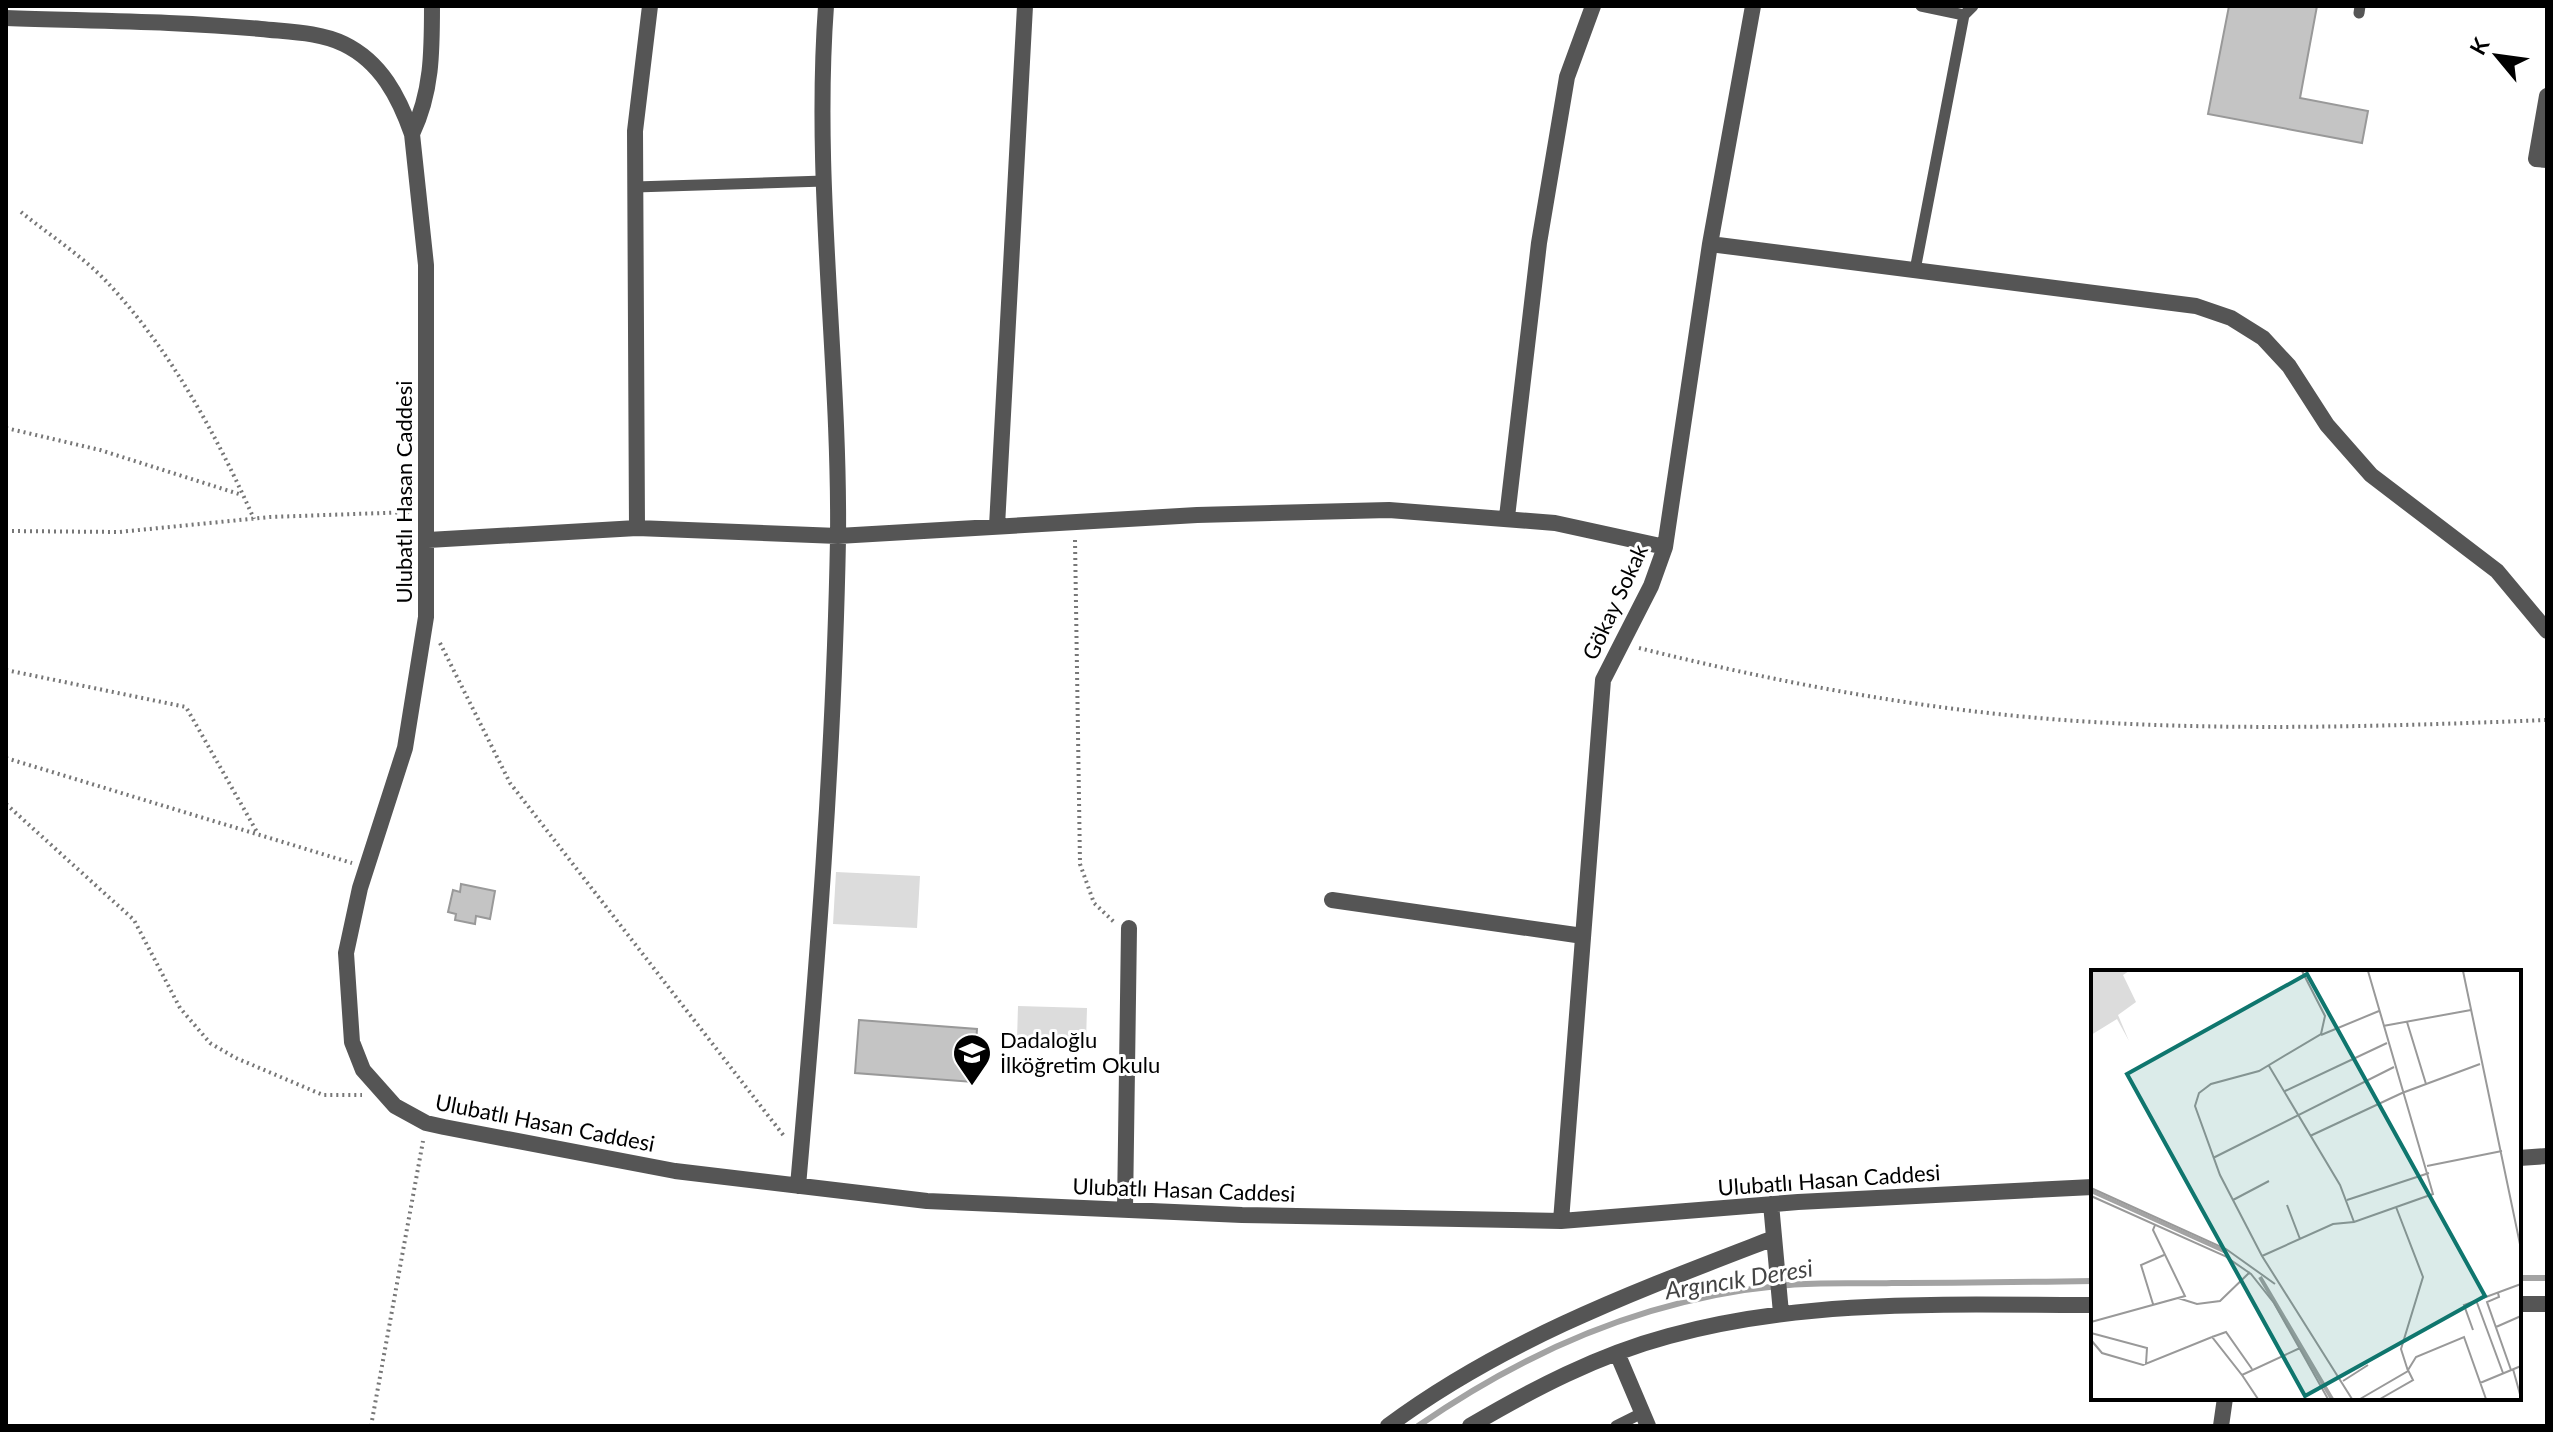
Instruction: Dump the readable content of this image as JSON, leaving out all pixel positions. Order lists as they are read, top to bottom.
{
  "streets": {
    "street": ["Ulubatlı Hasan Caddesi", "Gökay Sokak"]
  },
  "crossings": [
    ["Ulubatlı Hasan Caddesi", "Gökay Sokak"]
  ],
  "water": ["Argıncık Deresi"],
  "places": {
    "school or university": ["Dadaloğlu İlköğretim Okulu"]
  },
  "north": "top left"
}
